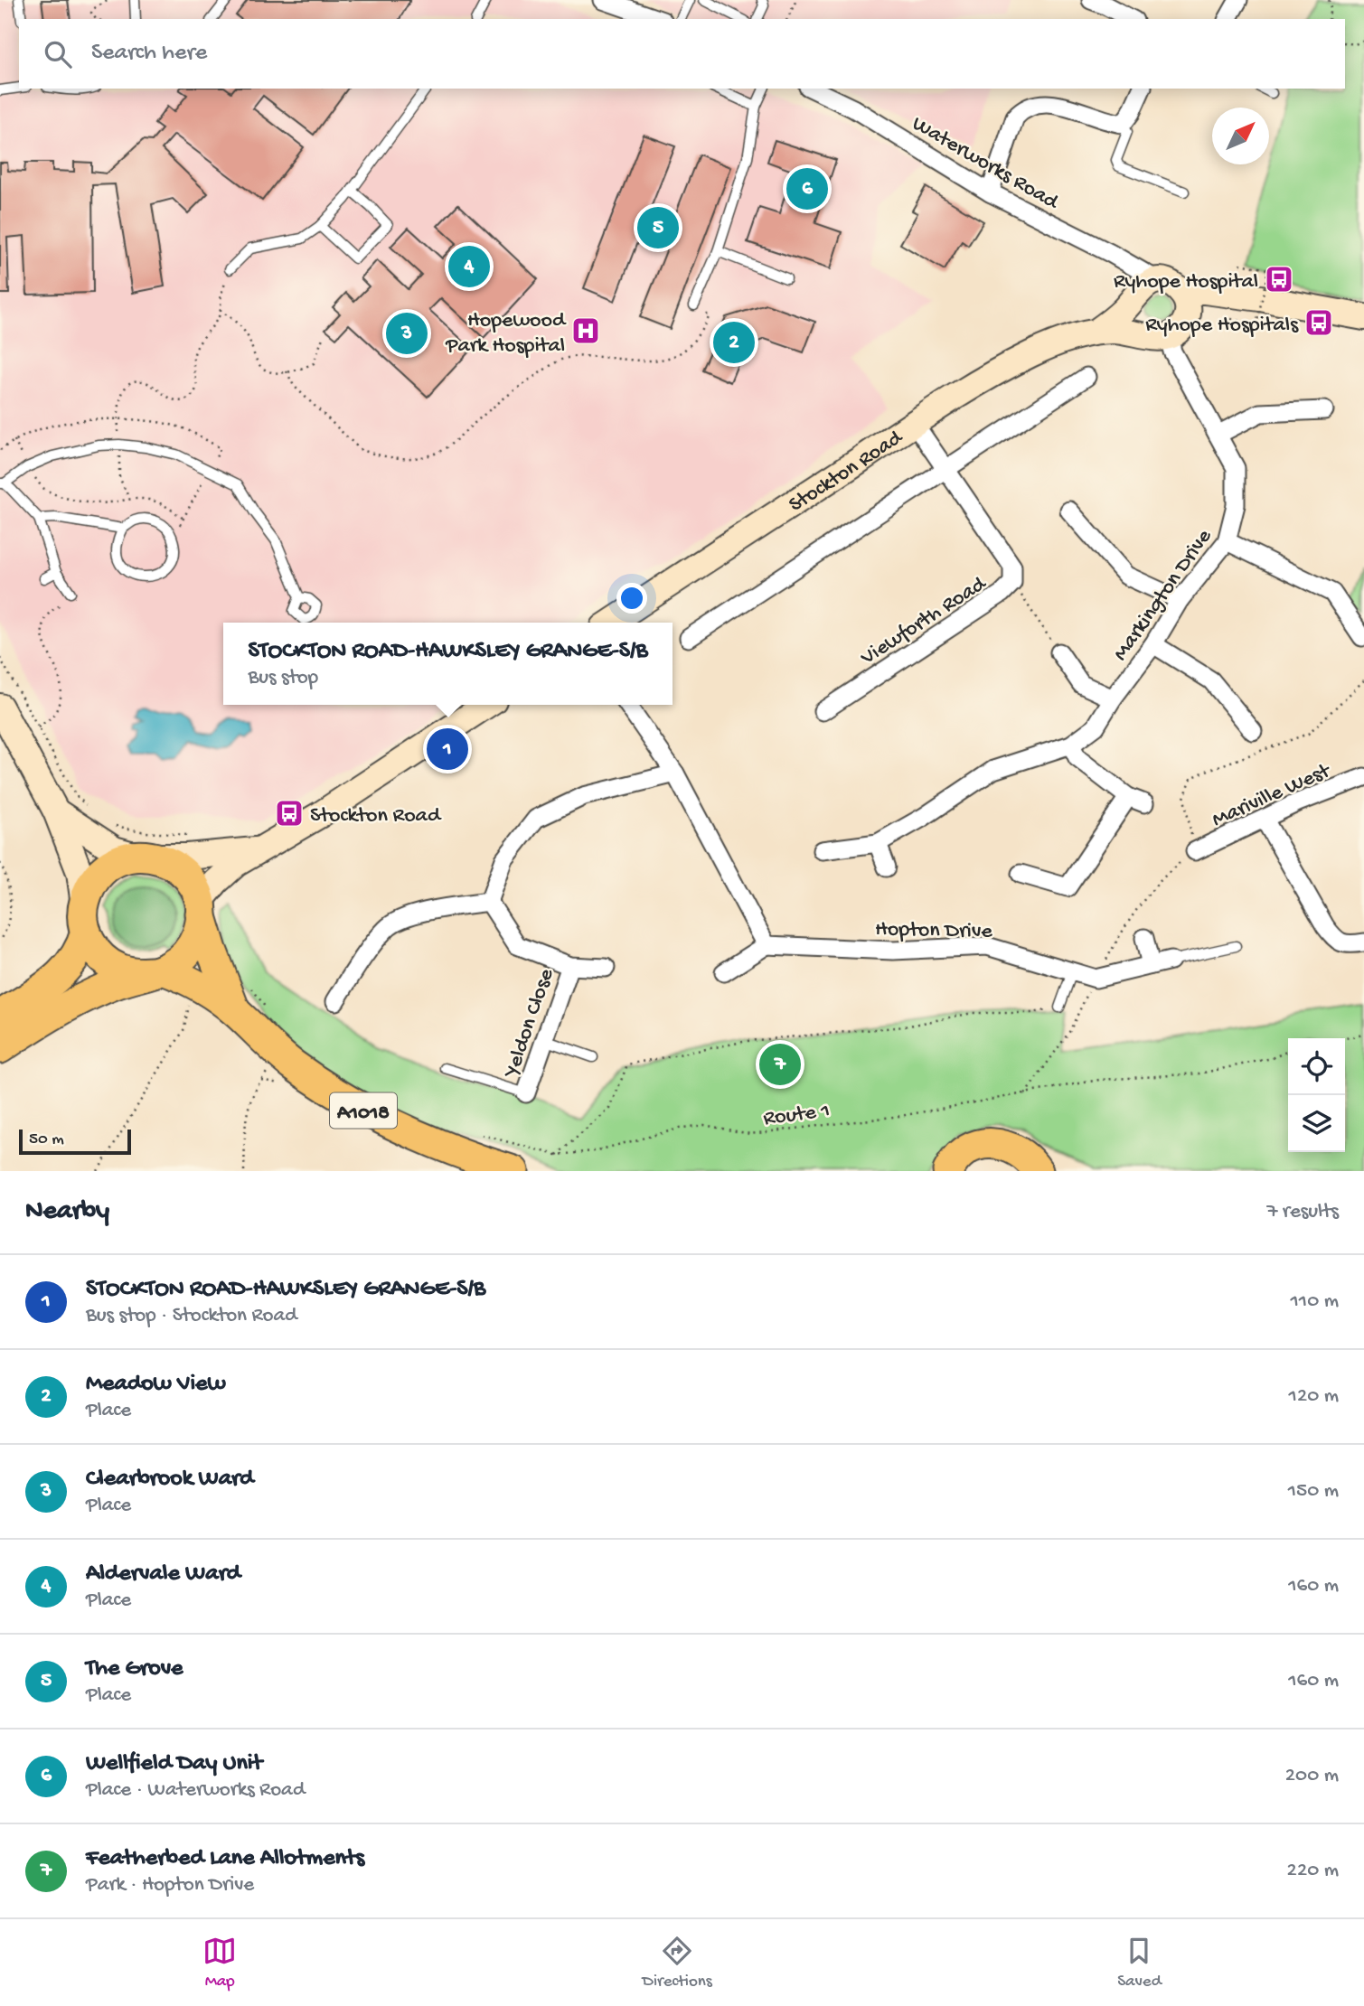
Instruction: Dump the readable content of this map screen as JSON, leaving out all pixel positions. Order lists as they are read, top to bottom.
{
  "streets": {
    "highway": ["A1018"],
    "main road": ["Stockton Road"],
    "street": [
      "Waterworks Road",
      "Markington Drive",
      "Viewforth Road",
      "Mariville West",
      "Hopton Drive",
      "Yeldon Close"
    ],
    "path": ["Route 1"]
  },
  "crossings": [
    ["Waterworks Road", "Stockton Road"],
    ["Waterworks Road", "Markington Drive"],
    ["Stockton Road", "Markington Drive"],
    ["Stockton Road", "Viewforth Road"]
  ],
  "places": {
    "bus stop": ["Ryhope Hospital", "Ryhope Hospitals", "Stockton Road"],
    "hospital": ["Hopewood Park Hospital"]
  },
  "scale_bar": "50 m",
  "north": "top right",
  "page": {
    "search": "Search here",
    "pins": [
      "6",
      "5",
      "4",
      "3",
      "2",
      "1",
      "7"
    ],
    "popup": ["STOCKTON ROAD-HAWKSLEY GRANGE-S/B", "Bus stop"],
    "scale": "50 m",
    "heading": ["Nearby", "7 results"],
    "list": [
      {
        "mark": "1",
        "name": "STOCKTON ROAD-HAWKSLEY GRANGE-S/B",
        "note": "Bus stop · Stockton Road",
        "value": "110 m"
      },
      {
        "mark": "2",
        "name": "Meadow View",
        "note": "Place",
        "value": "120 m"
      },
      {
        "mark": "3",
        "name": "Clearbrook Ward",
        "note": "Place",
        "value": "150 m"
      },
      {
        "mark": "4",
        "name": "Aldervale Ward",
        "note": "Place",
        "value": "160 m"
      },
      {
        "mark": "5",
        "name": "The Grove",
        "note": "Place",
        "value": "160 m"
      },
      {
        "mark": "6",
        "name": "Wellfield Day Unit",
        "note": "Place · Waterworks Road",
        "value": "200 m"
      },
      {
        "mark": "7",
        "name": "Featherbed Lane Allotments",
        "note": "Park · Hopton Drive",
        "value": "220 m"
      }
    ],
    "nav": ["Map", "Directions", "Saved"]
  }
}
